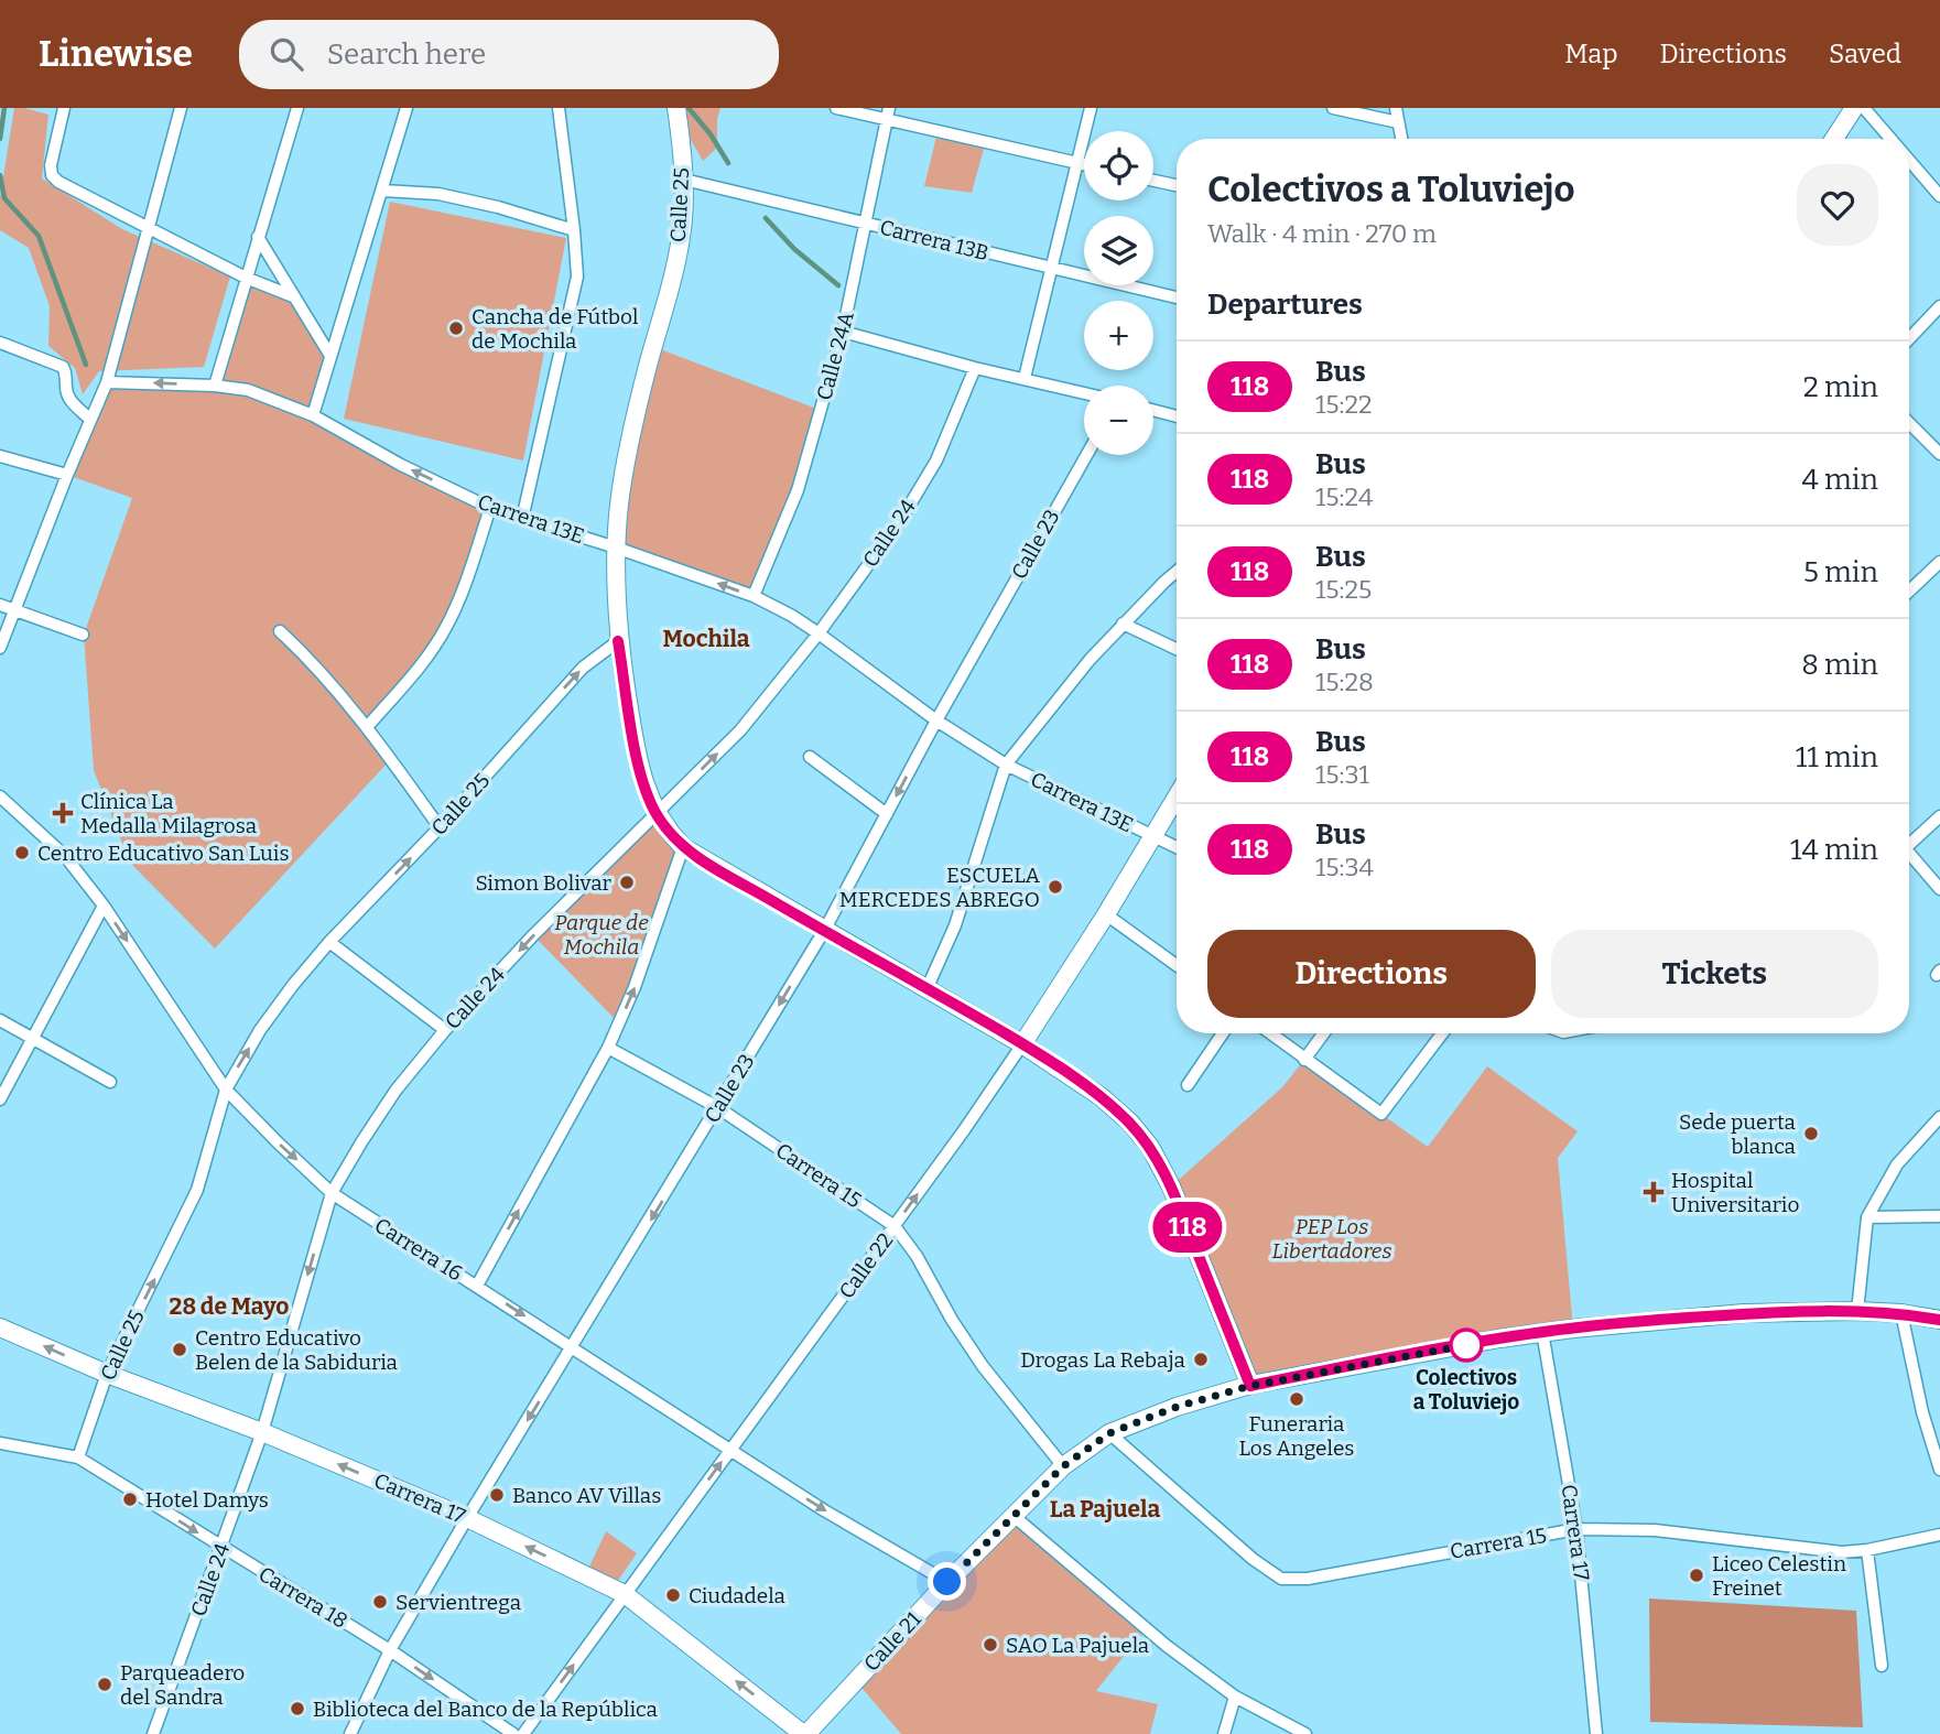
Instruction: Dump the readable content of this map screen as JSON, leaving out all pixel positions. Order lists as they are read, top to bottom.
{
  "streets": {
    "main road": [
      "Calle 25",
      "Calle 22",
      "Carrera 17",
      "Calle 21"
    ],
    "street": [
      "Carrera 13B",
      "Calle 24A",
      "Carrera 13E",
      "Calle 24",
      "Calle 23",
      "Carrera 15",
      "Carrera 16",
      "Carrera 18"
    ]
  },
  "crossings": [
    ["Calle 25", "Carrera 13B"],
    ["Calle 25", "Carrera 13E"],
    ["Calle 25", "Carrera 16"],
    ["Calle 25", "Carrera 17"],
    ["Calle 25", "Carrera 18"],
    ["Carrera 13B", "Calle 24A"],
    ["Calle 24A", "Carrera 13E"],
    ["Carrera 13E", "Calle 24"],
    ["Carrera 13E", "Calle 23"],
    ["Carrera 13E", "Calle 22"],
    ["Calle 24", "Carrera 16"],
    ["Calle 24", "Carrera 17"],
    ["Calle 24", "Carrera 18"],
    ["Calle 23", "Carrera 15"],
    ["Calle 23", "Carrera 16"],
    ["Calle 23", "Carrera 17"],
    ["Calle 23", "Carrera 18"],
    ["Carrera 15", "Calle 22"],
    ["Carrera 15", "Carrera 17"],
    ["Carrera 15", "Calle 21"],
    ["Carrera 16", "Calle 22"],
    ["Carrera 16", "Calle 21"],
    ["Calle 22", "Carrera 17"],
    ["Carrera 17", "Calle 21"]
  ],
  "one_way": [
    "Calle 25",
    "Carrera 13E",
    "Calle 23",
    "Carrera 16",
    "Calle 22",
    "Carrera 17",
    "Carrera 18"
  ],
  "districts": ["Mochila", "28 de Mayo", "La Pajuela"],
  "parks": ["Parque de Mochila", "PEP Los Libertadores"],
  "places": {
    "other": [
      "Cancha de Fútbol de Mochila",
      "Centro Educativo San Luis",
      "Simon Bolivar",
      "ESCUELA MERCEDES ABREGO",
      "Sede puerta blanca",
      "Colectivos a Toluviejo",
      "Centro Educativo Belen de la Sabiduria",
      "Drogas La Rebaja",
      "Funeraria Los Angeles",
      "Banco AV Villas",
      "Hotel Damys",
      "Liceo Celestin Freinet",
      "Ciudadela",
      "Servientrega",
      "SAO La Pajuela",
      "Parqueadero del Sandra",
      "Biblioteca del Banco de la República"
    ],
    "health": ["Clínica La Medalla Milagrosa", "Hospital Universitario"]
  },
  "lines": ["bus line 118"],
  "page": {
    "header": "Linewise",
    "search": "Search here",
    "nav": ["Map", "Directions", "Saved"],
    "on_map": "118",
    "map_buttons": ["+", "−"],
    "heading": [
      ["Colectivos a Toluviejo", "Walk · 4 min · 270 m"],
      "Departures"
    ],
    "list": [
      {
        "mark": "118",
        "name": "Bus",
        "note": "15:22",
        "value": "2 min"
      },
      {
        "mark": "118",
        "name": "Bus",
        "note": "15:24",
        "value": "4 min"
      },
      {
        "mark": "118",
        "name": "Bus",
        "note": "15:25",
        "value": "5 min"
      },
      {
        "mark": "118",
        "name": "Bus",
        "note": "15:28",
        "value": "8 min"
      },
      {
        "mark": "118",
        "name": "Bus",
        "note": "15:31",
        "value": "11 min"
      },
      {
        "mark": "118",
        "name": "Bus",
        "note": "15:34",
        "value": "14 min"
      }
    ],
    "buttons": ["Directions", "Tickets"]
  }
}
